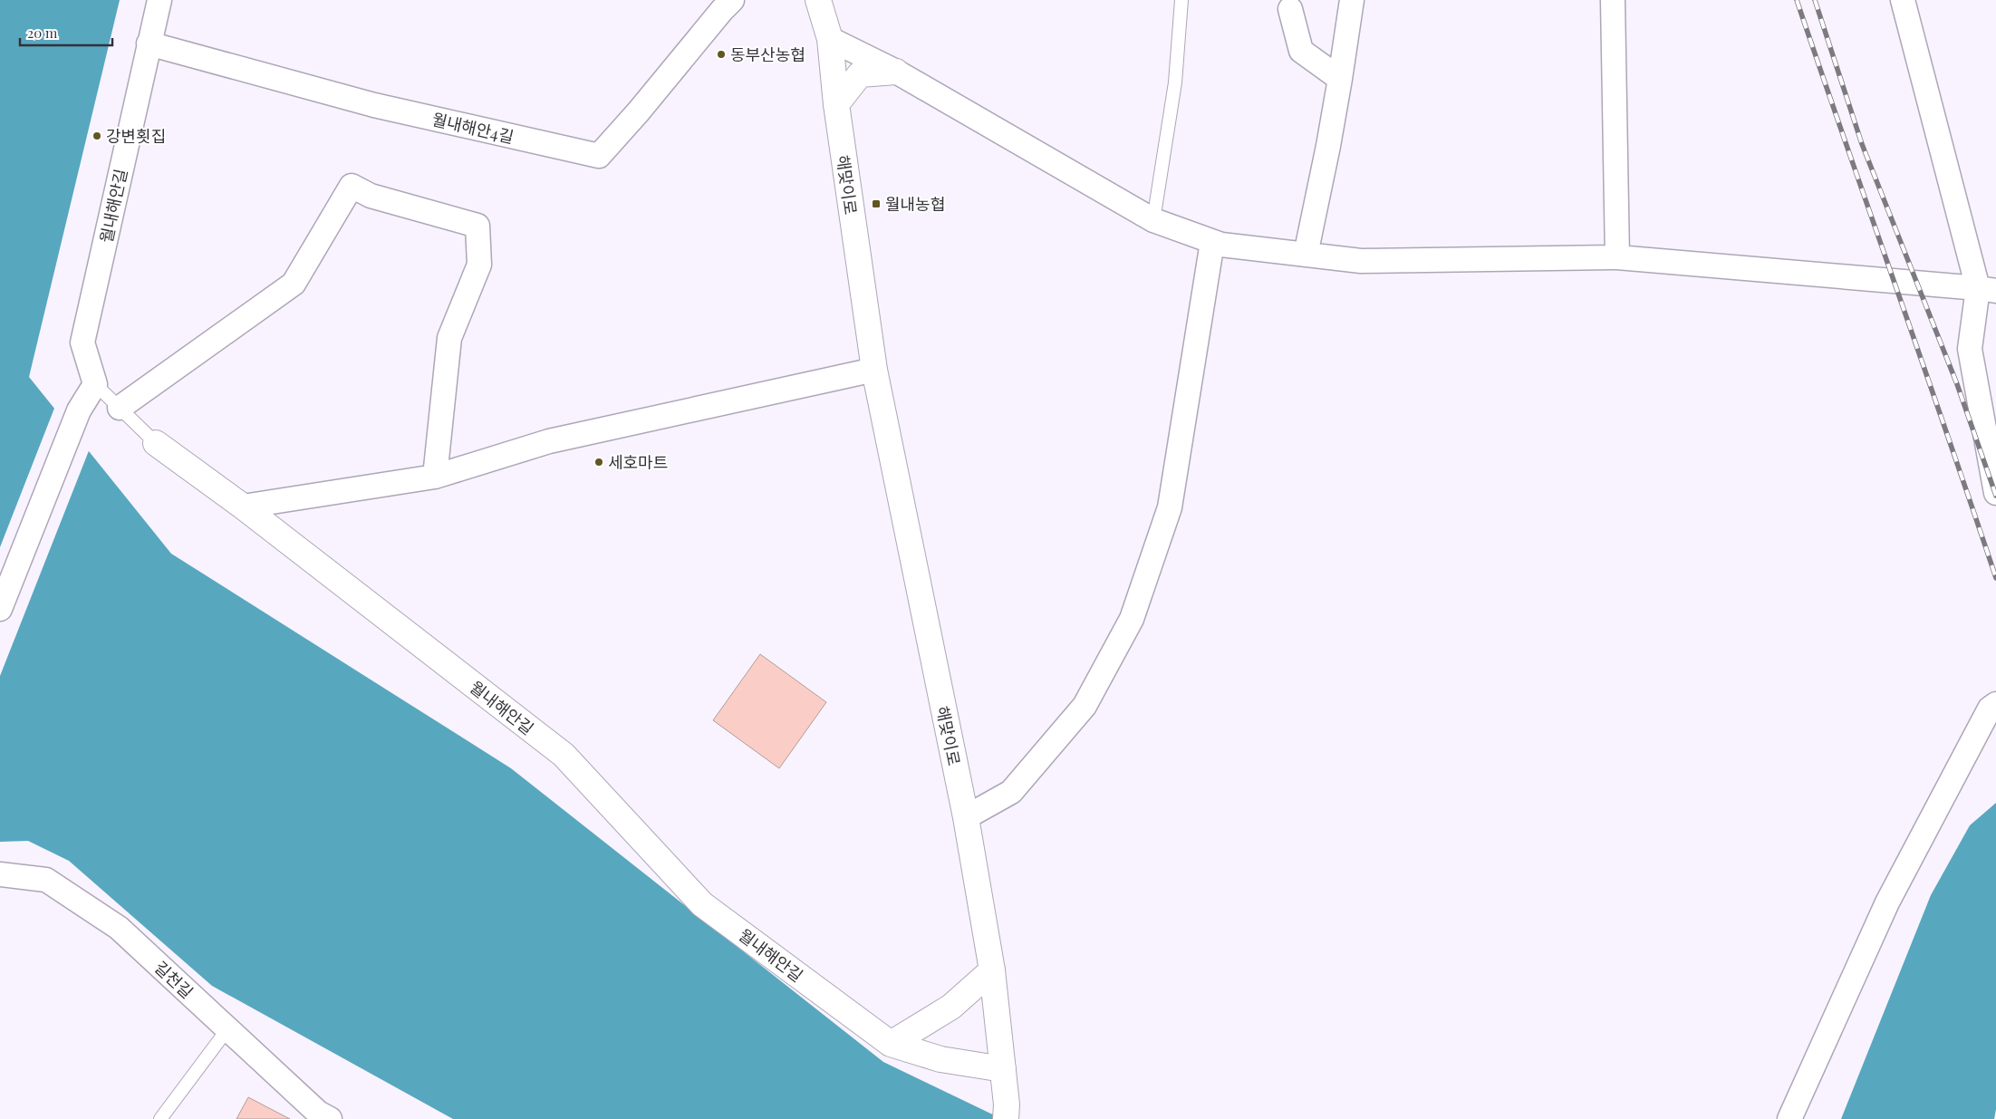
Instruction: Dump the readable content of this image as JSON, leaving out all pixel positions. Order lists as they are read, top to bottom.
{
  "streets": {
    "street": [
      "월내해안4길",
      "해맞이로",
      "월내해안길",
      "길천길"
    ]
  },
  "crossings": [
    ["월내해안4길", "월내해안길"],
    ["해맞이로", "월내해안길"]
  ],
  "places": {
    "other": ["동부산농협", "강변횟집", "세호마트"],
    "transit": ["월내농협"]
  },
  "scale_bar": "20 m"
}
